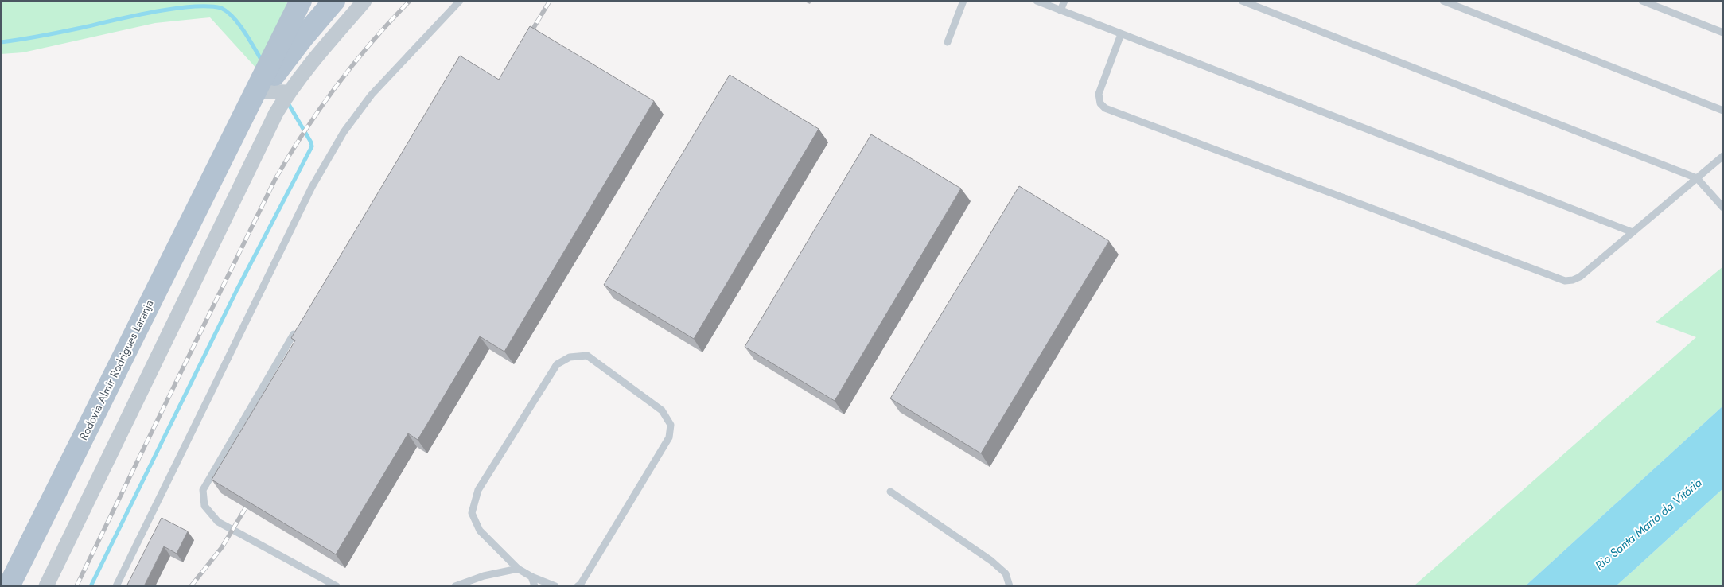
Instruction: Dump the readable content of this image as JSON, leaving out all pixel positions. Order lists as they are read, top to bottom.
{
  "streets": {
    "main road": ["Rodovia Almir Rodrigues Laranja"]
  },
  "water": ["Rio Santa Maria da Vitória"]
}
